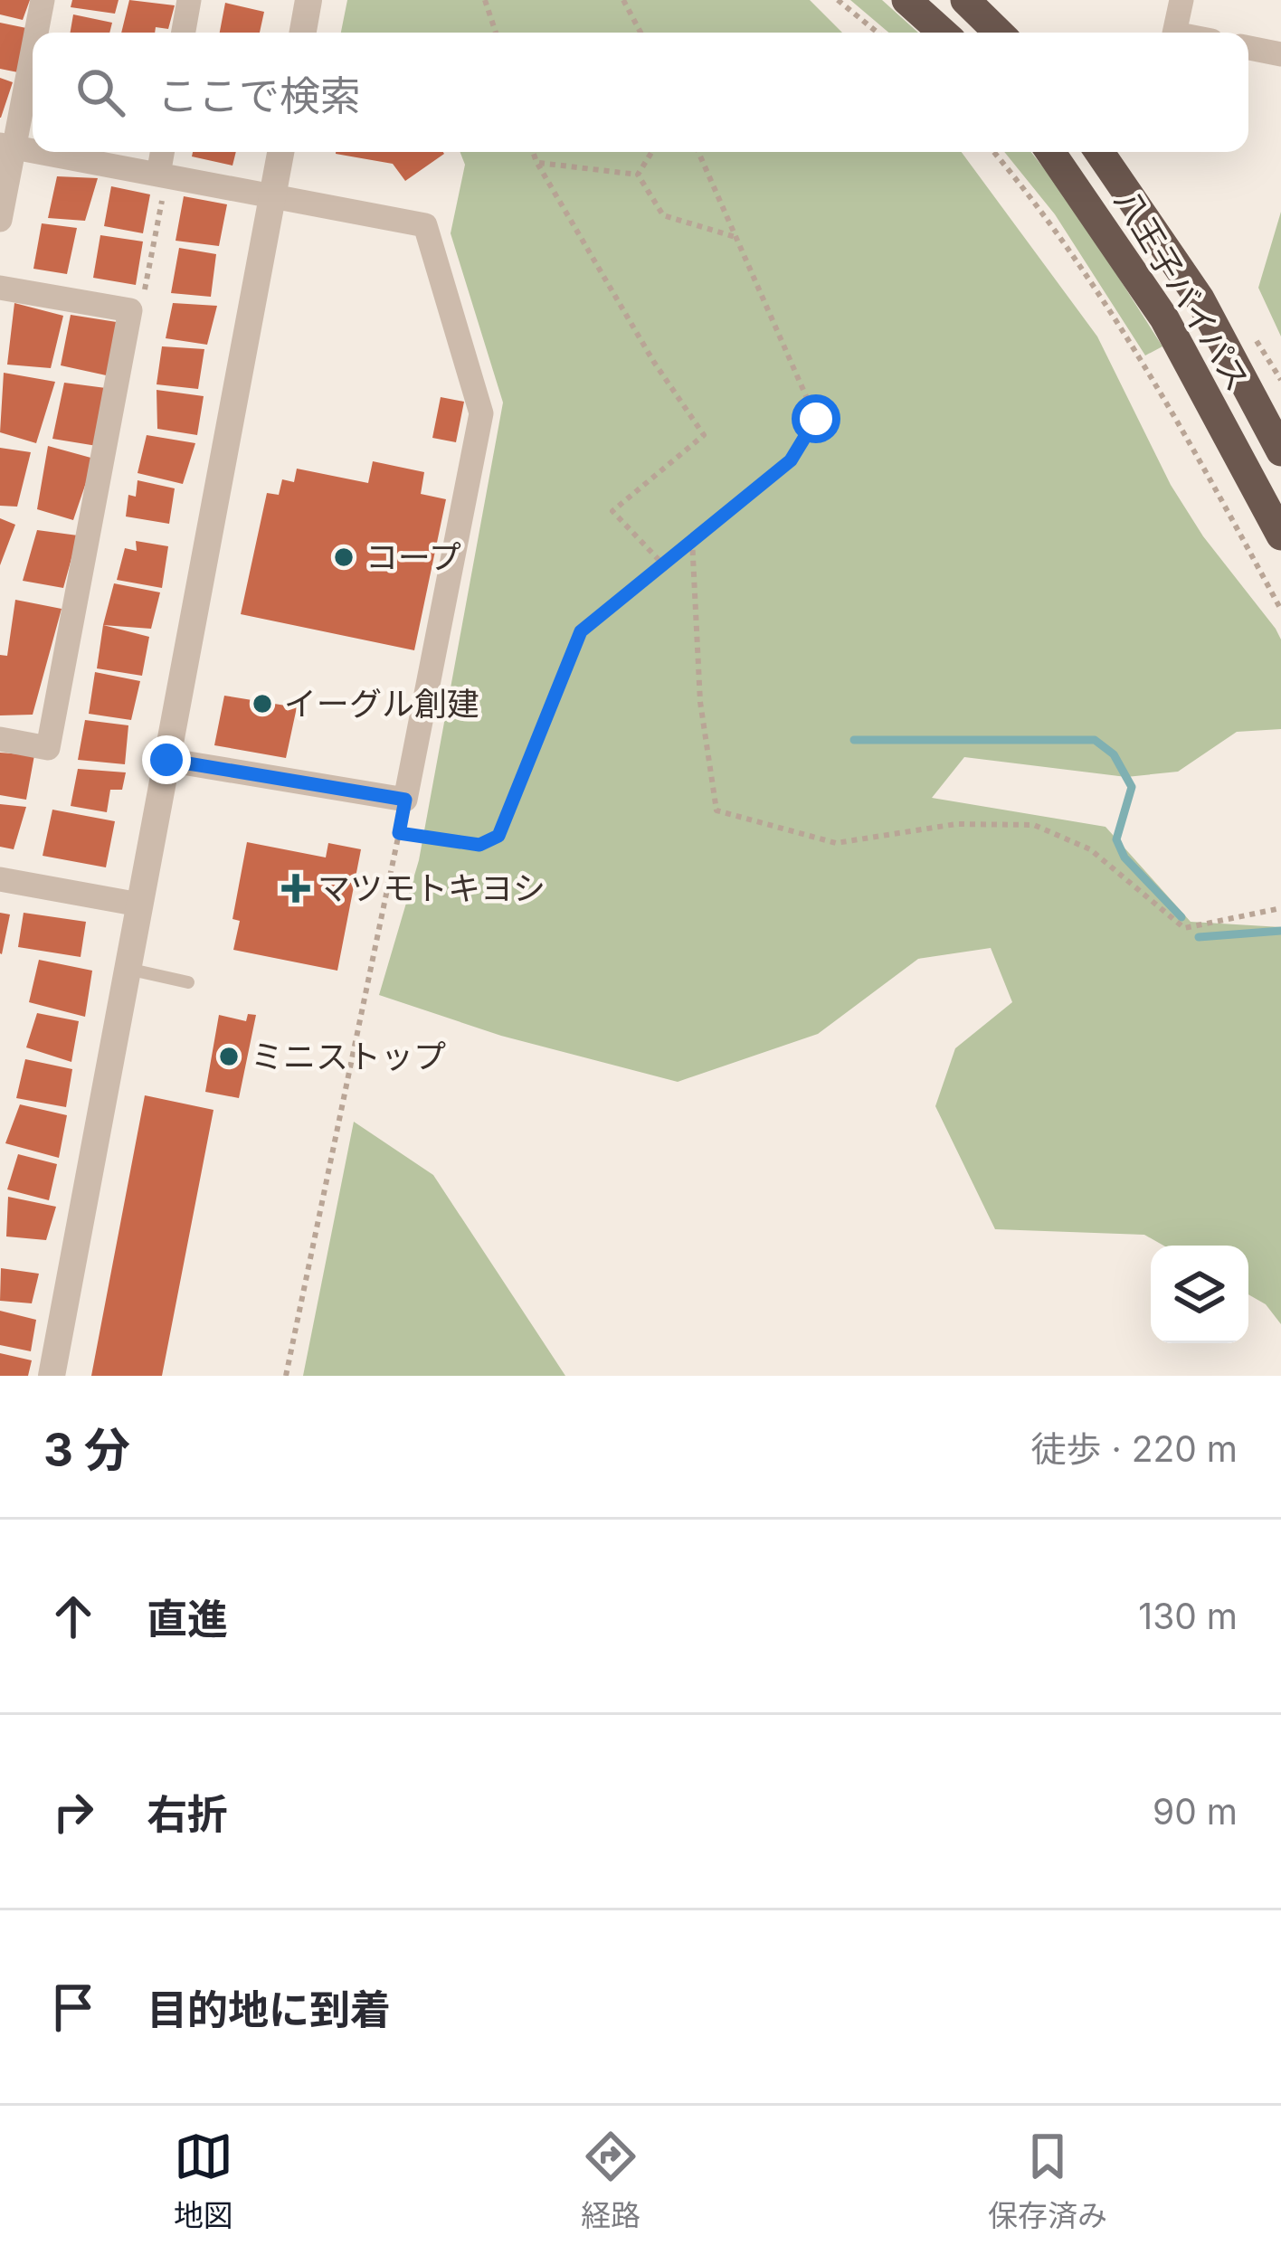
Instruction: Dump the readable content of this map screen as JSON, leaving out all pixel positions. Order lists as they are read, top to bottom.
{
  "streets": {
    "highway": ["八王子バイパス"]
  },
  "places": {
    "other": ["コープ", "イーグル創建", "ミニストップ"],
    "health": ["マツモトキヨシ"]
  },
  "page": {
    "search": "ここで検索",
    "heading": ["3 分", "徒歩 · 220 m"],
    "list": [
      ["直進", "130 m"],
      ["右折", "90 m"],
      "目的地に到着"
    ],
    "nav": ["地図", "経路", "保存済み"]
  }
}
